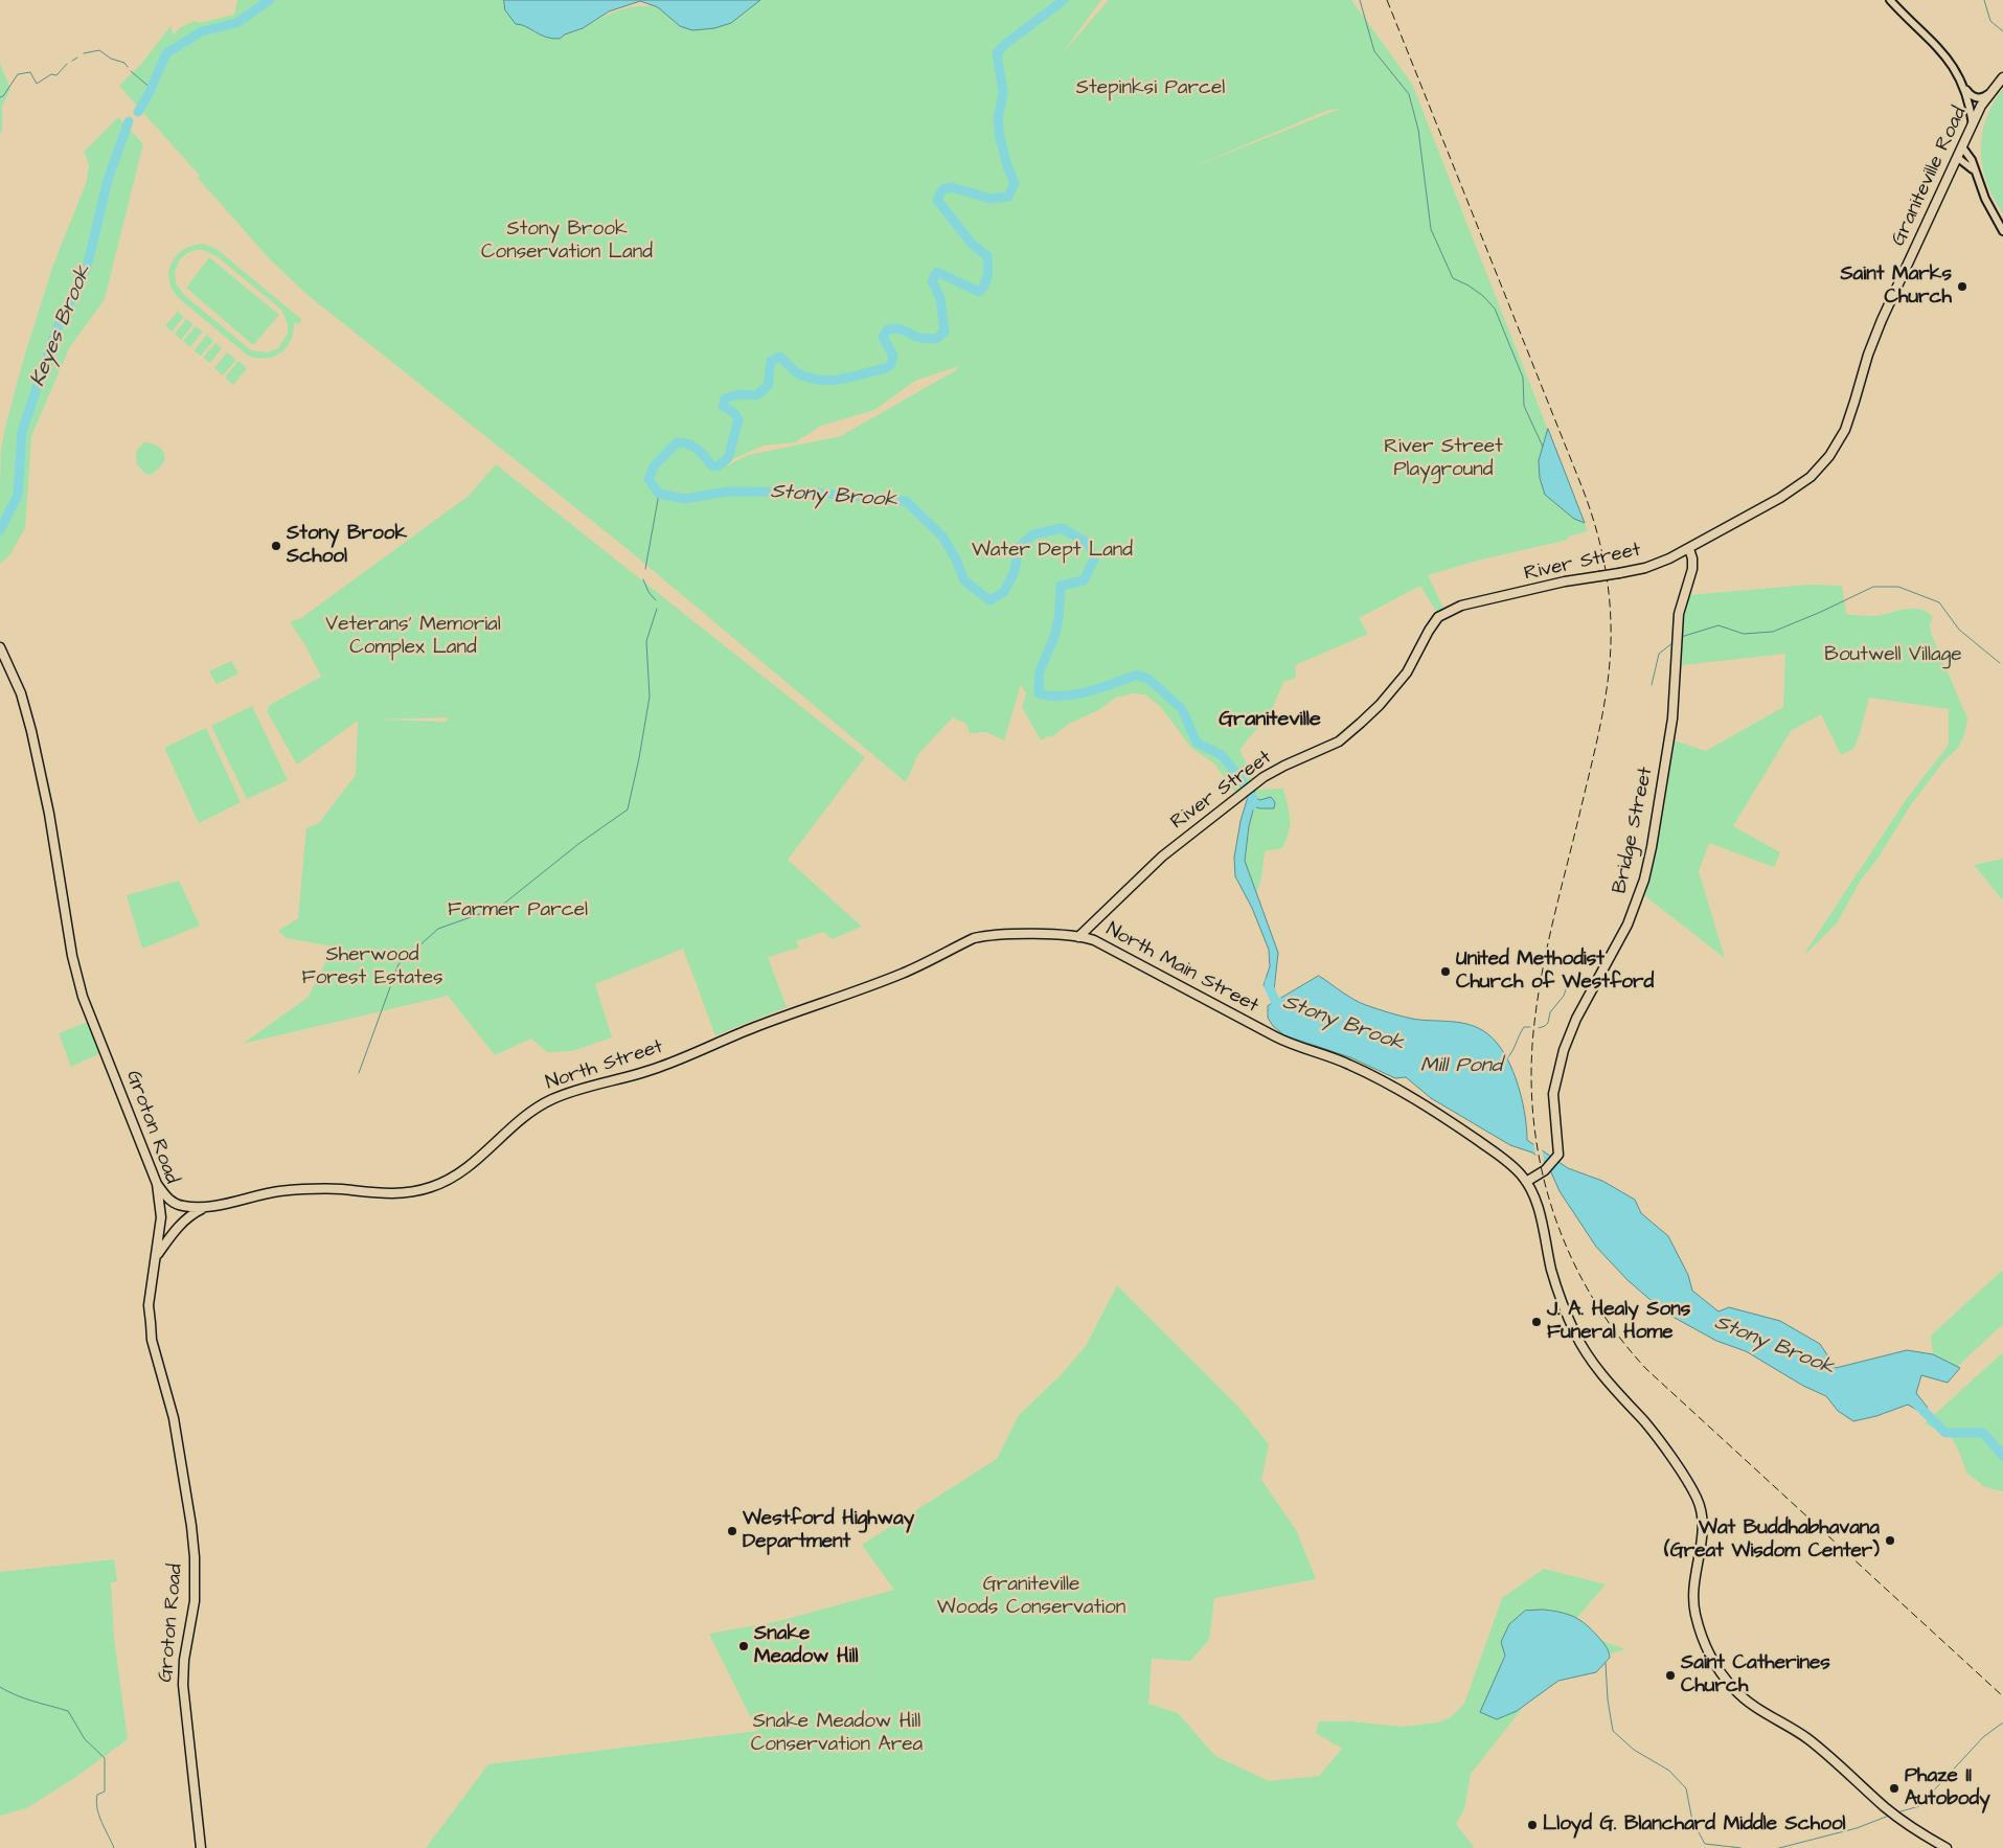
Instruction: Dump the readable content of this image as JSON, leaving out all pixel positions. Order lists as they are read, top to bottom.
{
  "streets": {
    "main road": [
      "Graniteville Road",
      "River Street",
      "Bridge Street",
      "North Main Street",
      "North Street",
      "Groton Road"
    ]
  },
  "crossings": [
    ["Graniteville Road", "River Street"],
    ["Graniteville Road", "Bridge Street"],
    ["River Street", "Bridge Street"],
    ["River Street", "North Main Street"],
    ["River Street", "North Street"],
    ["Bridge Street", "North Main Street"],
    ["North Main Street", "North Street"],
    ["North Street", "Groton Road"]
  ],
  "districts": ["Graniteville"],
  "water": ["Keyes Brook", "Stony Brook", "Mill Pond"],
  "parks": [
    "Stepinksi Parcel",
    "Stony Brook Conservation Land",
    "River Street Playground",
    "Water Dept Land",
    "Veterans' Memorial Complex Land",
    "Boutwell Village",
    "Farmer Parcel",
    "Sherwood Forest Estates",
    "Graniteville Woods Conservation",
    "Snake Meadow Hill Conservation Area"
  ],
  "places": [
    "Saint Marks Church",
    "Stony Brook School",
    "United Methodist Church of Westford",
    "J. A. Healy Sons Funeral Home",
    "Westford Highway Department",
    "Wat Buddhabhavana (Great Wisdom Center)",
    "Snake Meadow Hill",
    "Saint Catherines Church",
    "Phaze II Autobody",
    "Lloyd G. Blanchard Middle School"
  ]
}
